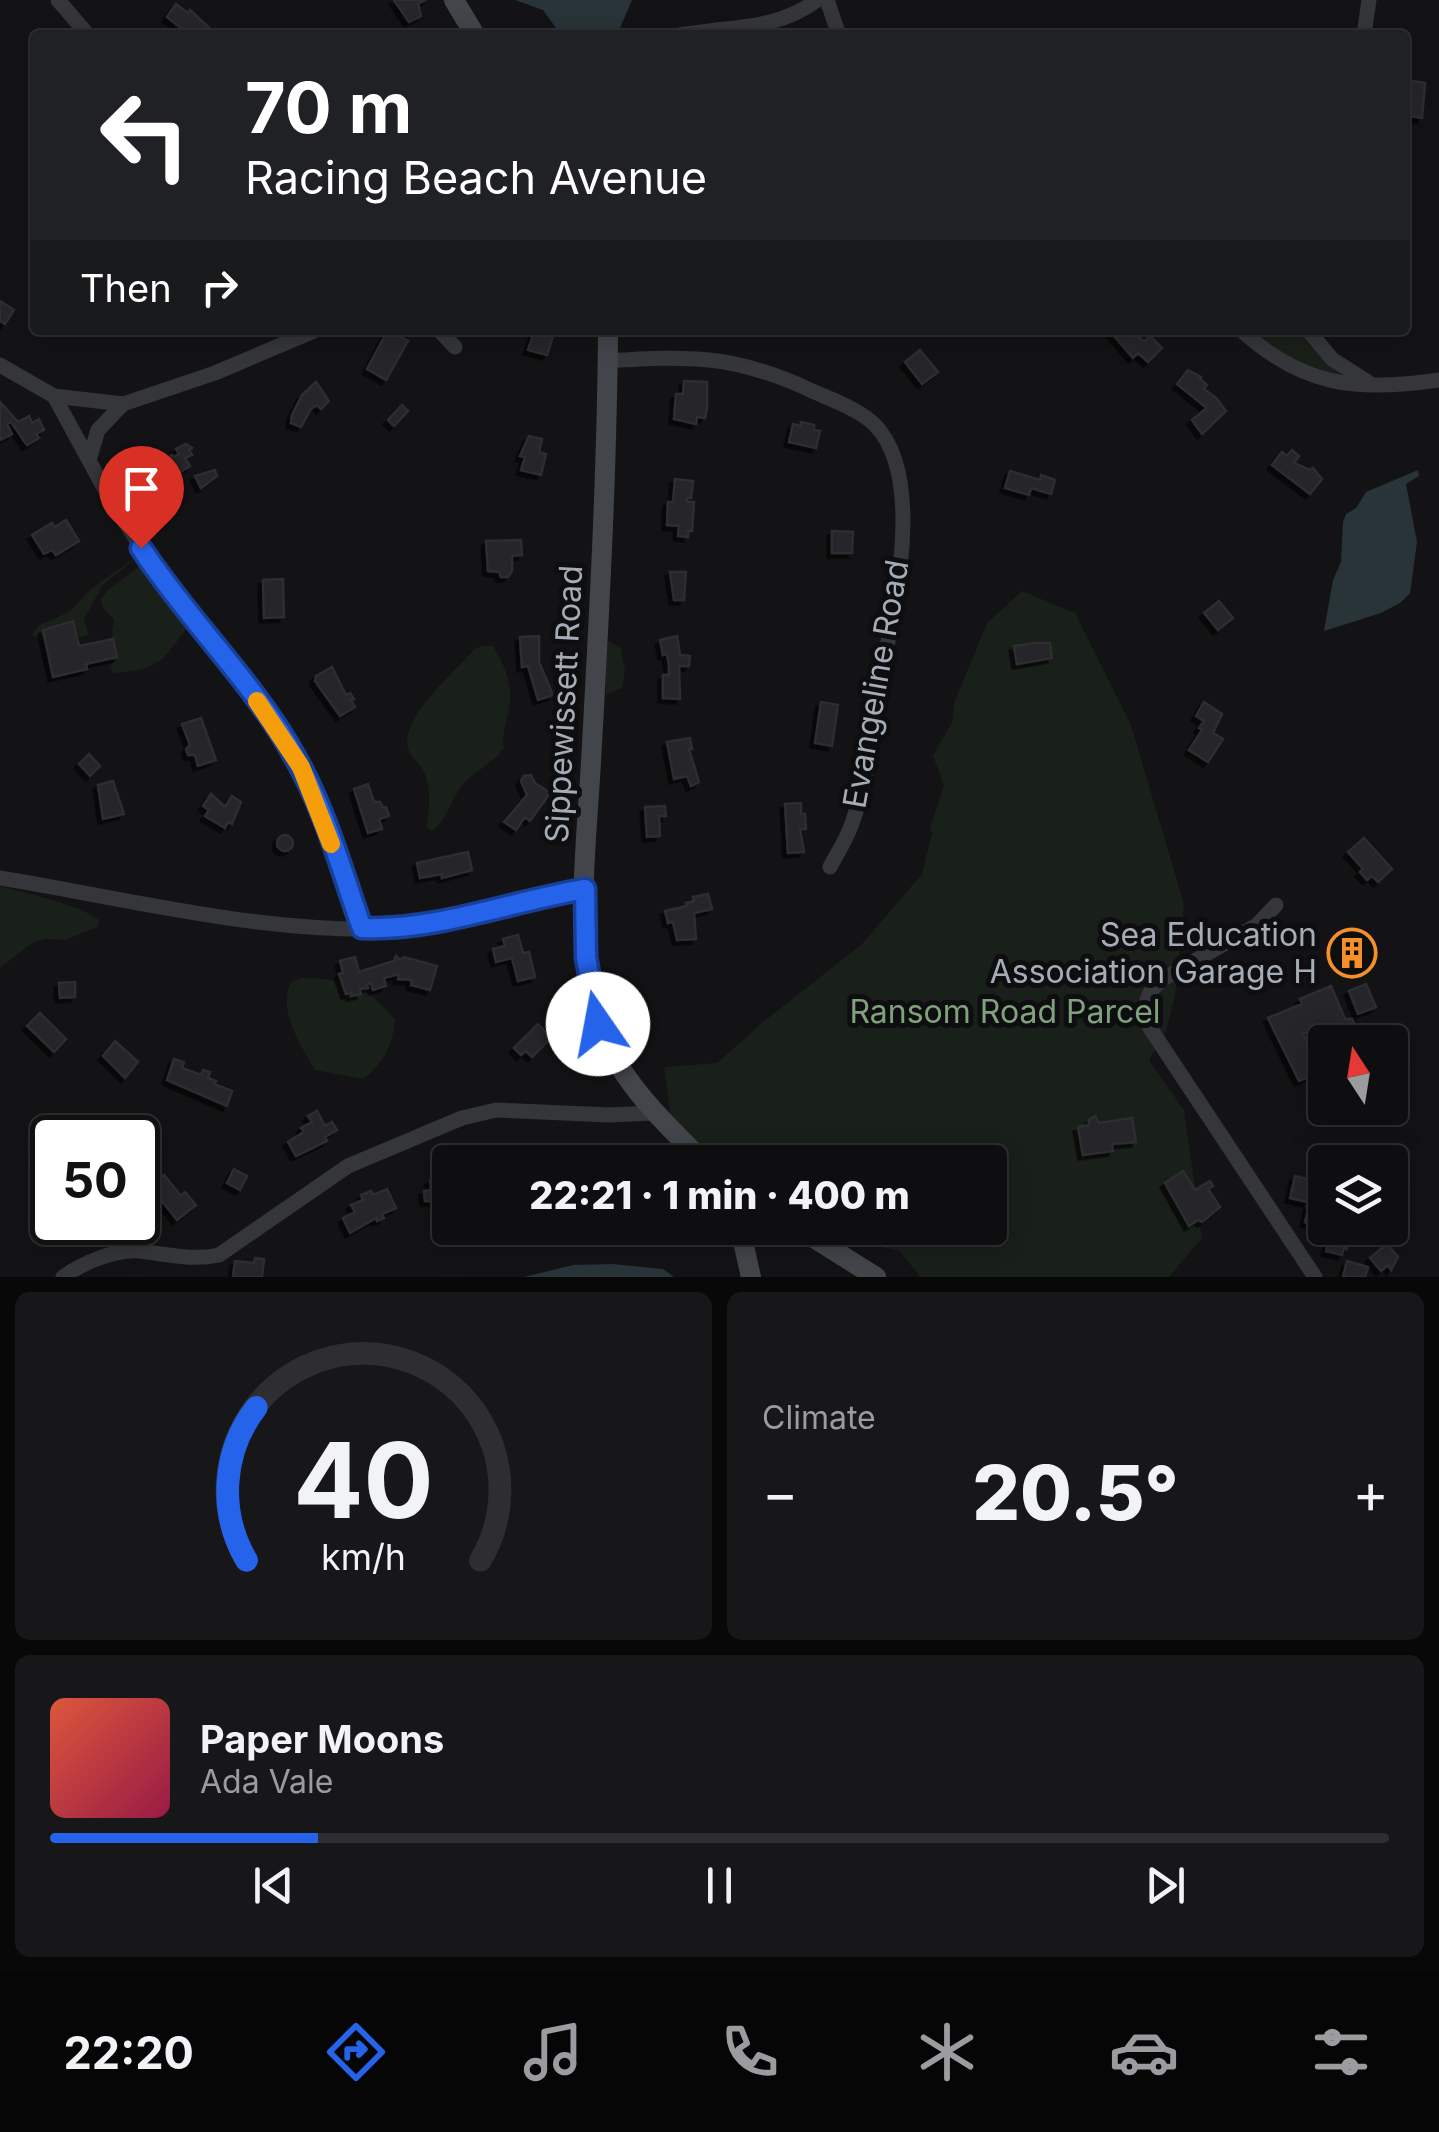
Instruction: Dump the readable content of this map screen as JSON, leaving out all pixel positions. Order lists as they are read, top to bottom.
{
  "streets": {
    "main road": ["Sippewissett Road"],
    "street": ["Evangeline Road"]
  },
  "crossings": [
    ["Evangeline Road", "Sippewissett Road"]
  ],
  "parks": ["Ransom Road Parcel"],
  "places": {
    "building": ["Sea Education Association Garage H"]
  },
  "north": "top",
  "page": {
    "turn": ["70 m", "Racing Beach Avenue"],
    "then": "Then",
    "limit": "50",
    "trip": "22:21 · 1 min · 400 m",
    "tile": "Climate",
    "heat": ["−", "20.5°", "+"],
    "song": ["Paper Moons", "Ada Vale"],
    "tabs": "22:20",
    "gauge": ["40", "km/h"]
  }
}
